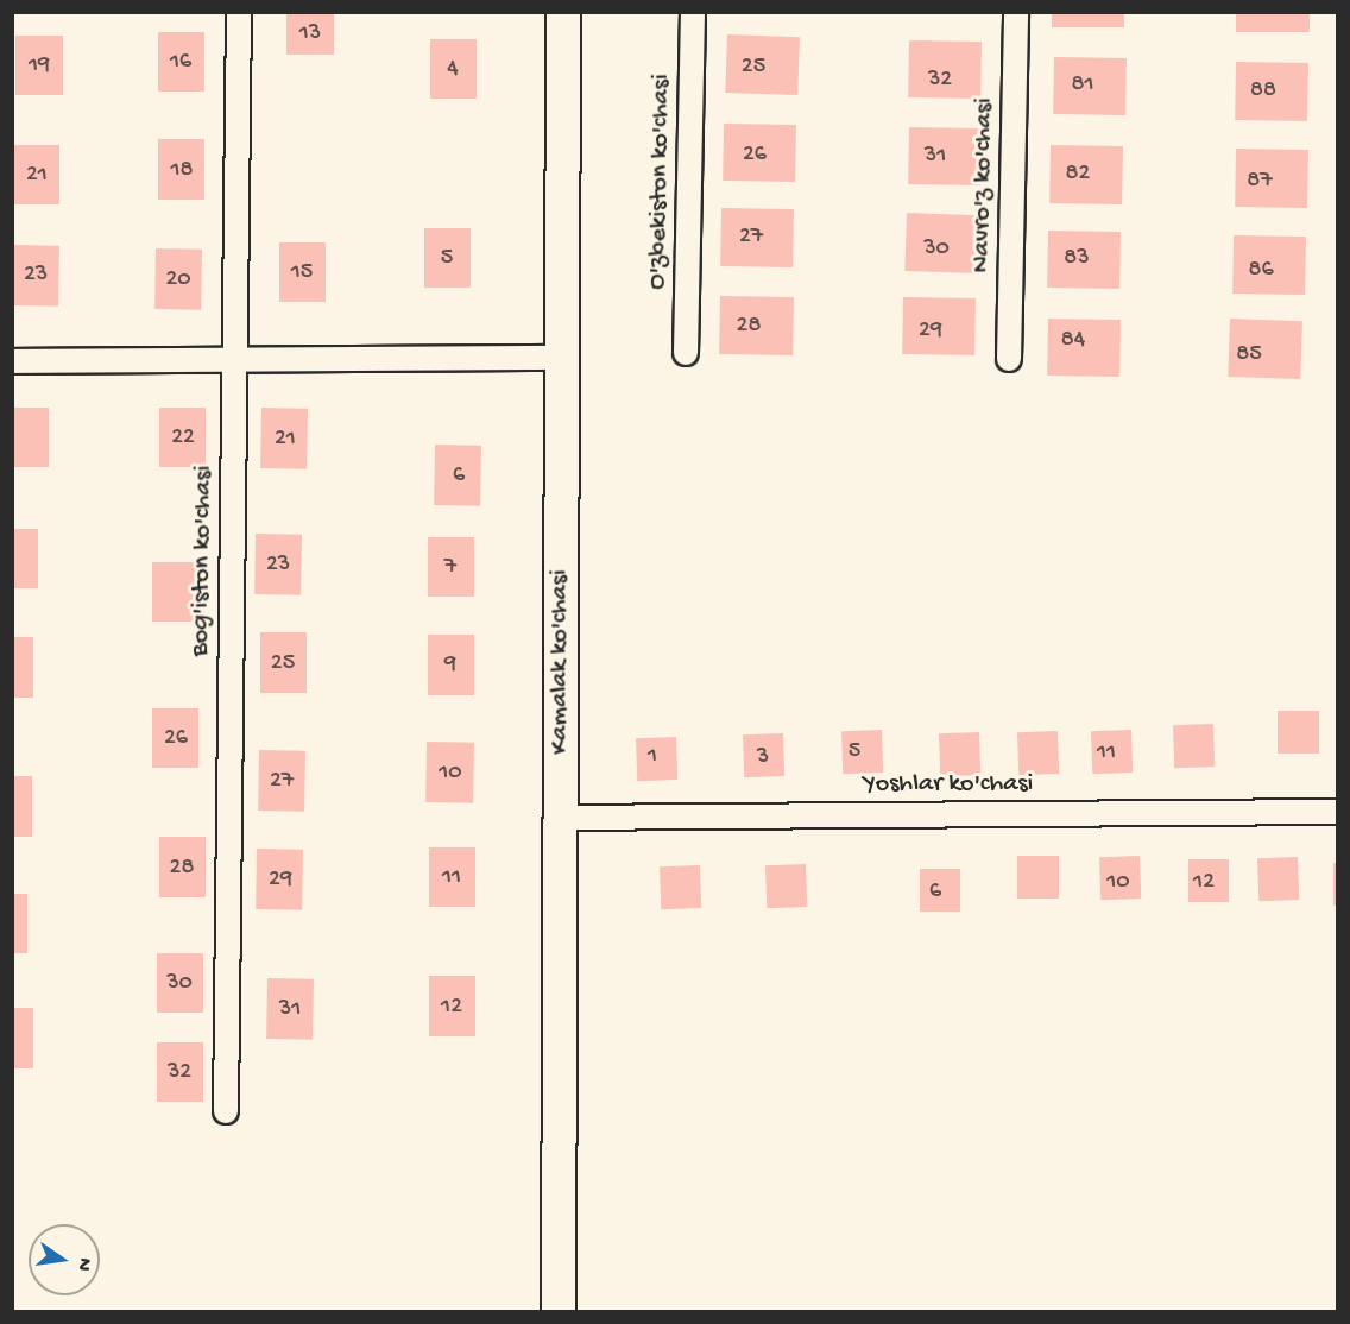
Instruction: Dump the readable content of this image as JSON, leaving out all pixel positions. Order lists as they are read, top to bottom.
{
  "streets": {
    "main road": ["Kamalak ko'chasi"],
    "street": [
      "O'zbekiston ko'chasi",
      "Navro'z ko'chasi",
      "Bog'iston ko'chasi",
      "Yoshlar ko'chasi"
    ]
  },
  "crossings": [
    ["Kamalak ko'chasi", "Yoshlar ko'chasi"]
  ],
  "house_numbers": [
    "13",
    "16",
    "19",
    "25",
    "4",
    "32",
    "81",
    "88",
    "26",
    "31",
    "18",
    "82",
    "21",
    "87",
    "27",
    "30",
    "5",
    "83",
    "86",
    "15",
    "23",
    "20",
    "28",
    "29",
    "84",
    "85",
    "22",
    "21",
    "6",
    "23",
    "7",
    "25",
    "9",
    "26",
    "5",
    "11",
    "1",
    "3",
    "10",
    "27",
    "28",
    "11",
    "29",
    "10",
    "12",
    "6",
    "30",
    "12",
    "31",
    "32"
  ],
  "north": "right"
}
